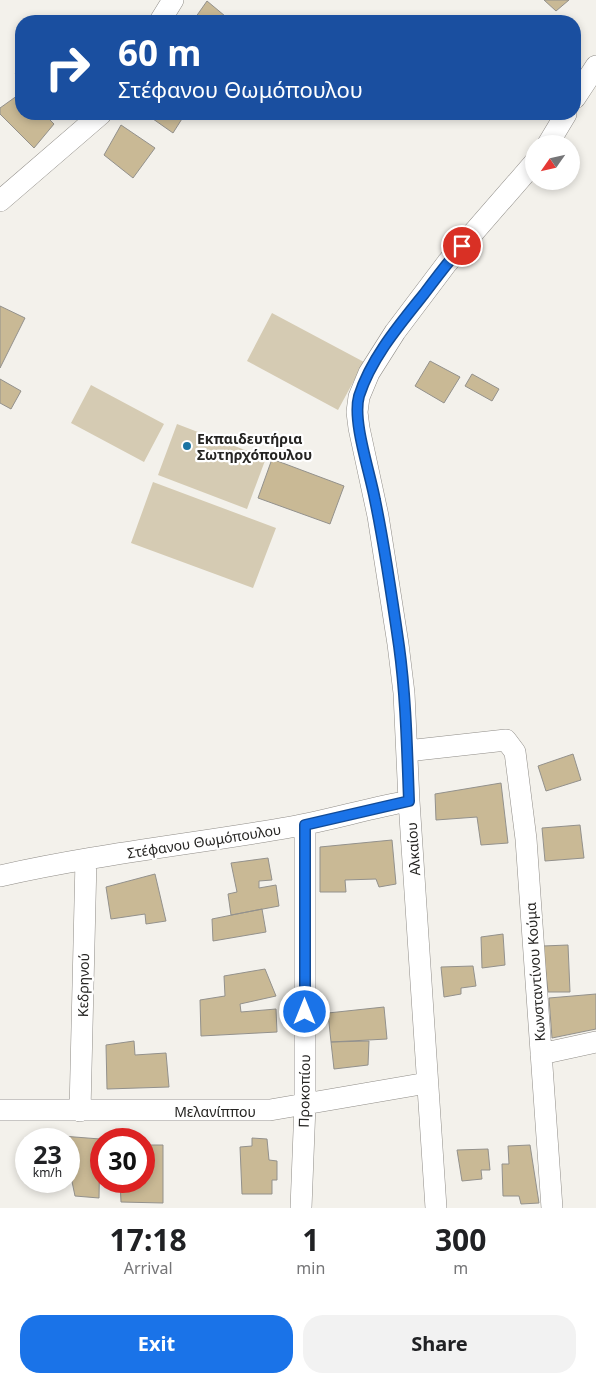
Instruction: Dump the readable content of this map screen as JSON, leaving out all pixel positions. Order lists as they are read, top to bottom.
{
  "streets": {
    "street": [
      "Στέφανου Θωμόπουλου",
      "Αλκαίου",
      "Κωνσταντίνου Κούμα",
      "Κεδρηνού",
      "Προκοπίου",
      "Μελανίππου"
    ]
  },
  "crossings": [
    ["Στέφανου Θωμόπουλου", "Αλκαίου"],
    ["Στέφανου Θωμόπουλου", "Κεδρηνού"],
    ["Στέφανου Θωμόπουλου", "Προκοπίου"],
    ["Αλκαίου", "Κωνσταντίνου Κούμα"],
    ["Αλκαίου", "Μελανίππου"],
    ["Κεδρηνού", "Μελανίππου"],
    ["Προκοπίου", "Μελανίππου"]
  ],
  "places": ["Εκπαιδευτήρια Σωτηρχόπουλου"],
  "north": "bottom left",
  "page": {
    "turn": ["60 m", "Στέφανου Θωμόπουλου"],
    "speed": "23 km/h",
    "limit": "30",
    "eta": [
      "17:18",
      "Arrival",
      "1",
      "min",
      "300",
      "m"
    ],
    "buttons": ["Exit", "Share"]
  }
}
